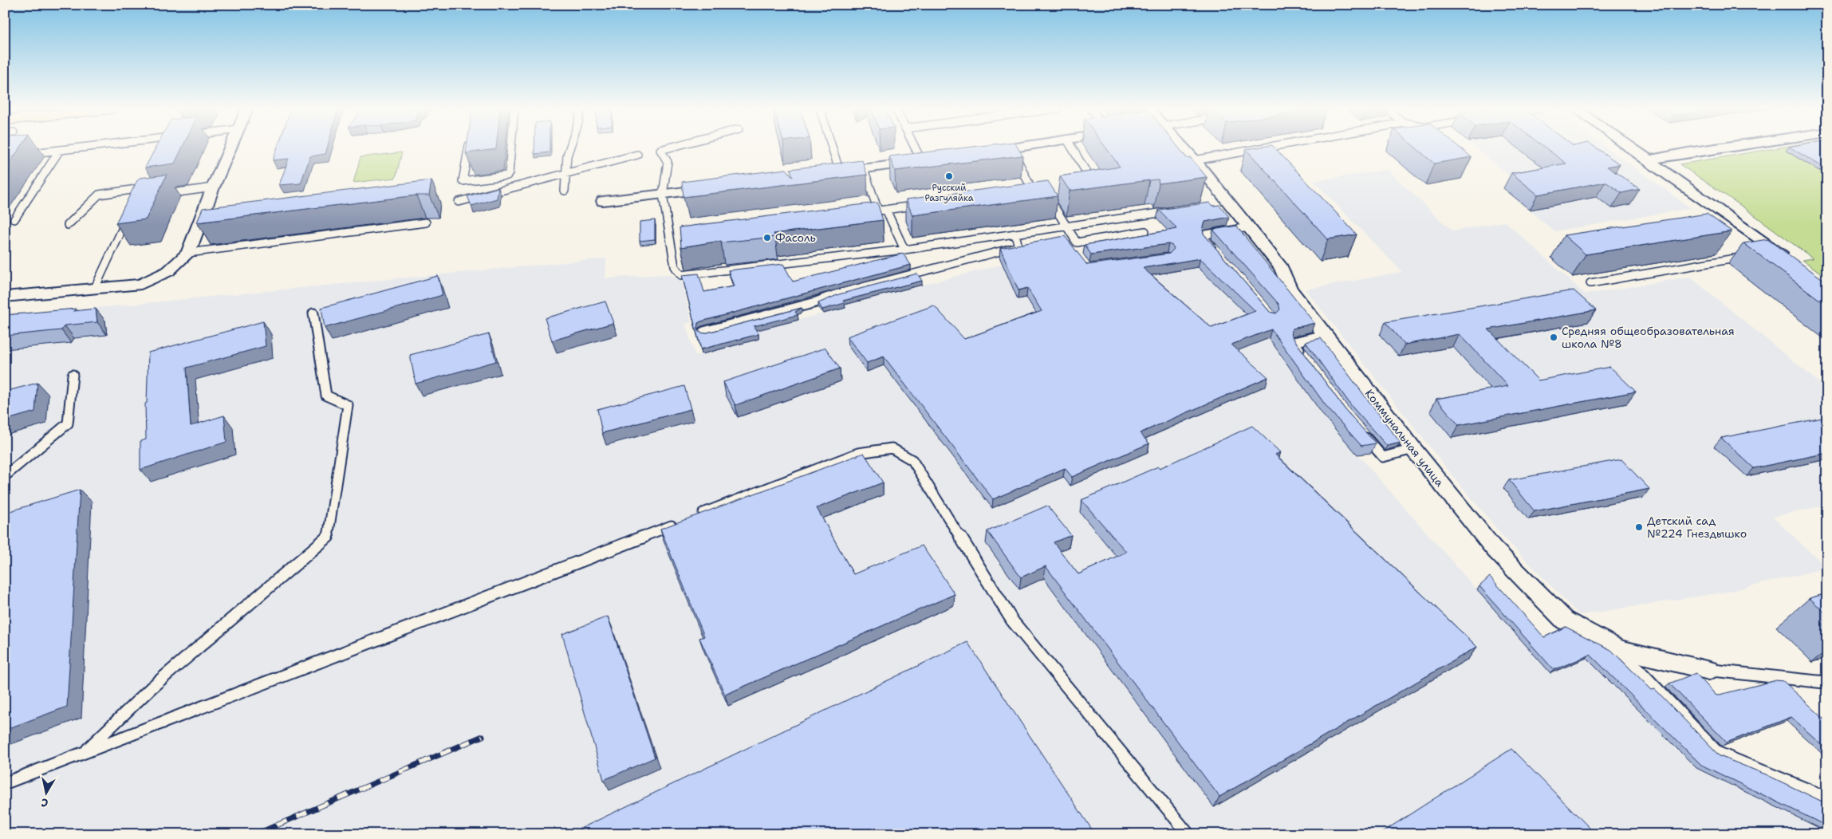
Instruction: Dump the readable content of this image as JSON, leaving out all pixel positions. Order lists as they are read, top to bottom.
{
  "streets": {
    "street": ["Коммунальная улица"]
  },
  "places": [
    "Русский Разгуляйка",
    "Фасоль",
    "Средняя общеобразовательная школа №8",
    "Детский сад №224 Гнездышко"
  ],
  "north": "bottom"
}
